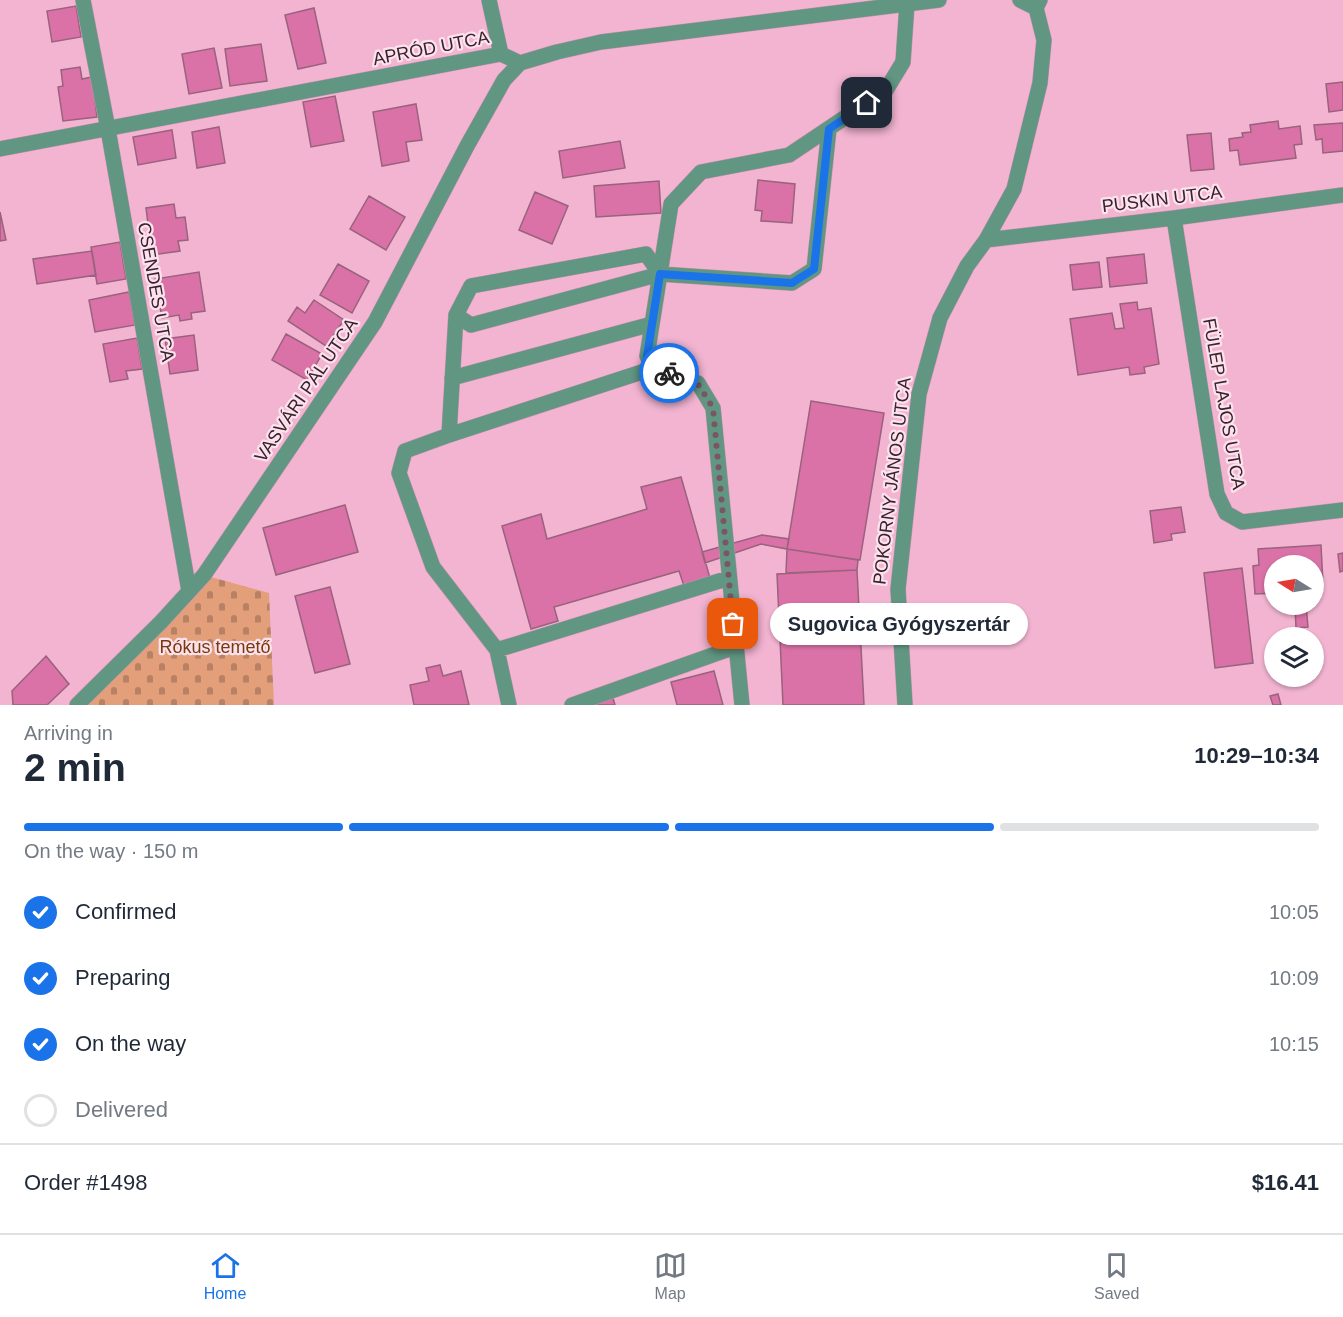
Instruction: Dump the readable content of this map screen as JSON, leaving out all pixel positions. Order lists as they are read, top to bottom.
{
  "streets": {
    "street": [
      "APRÓD UTCA",
      "PUSKIN UTCA",
      "CSENDES UTCA",
      "VASVÁRI PÁL UTCA",
      "FÜLEP LAJOS UTCA",
      "POKORNY JÁNOS UTCA"
    ]
  },
  "crossings": [
    ["APRÓD UTCA", "CSENDES UTCA"],
    ["APRÓD UTCA", "VASVÁRI PÁL UTCA"],
    ["PUSKIN UTCA", "FÜLEP LAJOS UTCA"],
    ["PUSKIN UTCA", "POKORNY JÁNOS UTCA"],
    ["CSENDES UTCA", "VASVÁRI PÁL UTCA"]
  ],
  "parks": ["Rókus temető"],
  "places": ["Sugovica Gyógyszertár"],
  "north": "left",
  "page": {
    "bubble": "Sugovica Gyógyszertár",
    "heading": ["2 min", "Arriving in", "10:29–10:34"],
    "panel": ["Order #1498", "$16.41"],
    "bar": "On the way · 150 m",
    "list": [
      ["Confirmed", "10:05"],
      ["Preparing", "10:09"],
      ["On the way", "10:15"],
      "Delivered"
    ],
    "tabs": ["Home", "Map", "Saved"]
  }
}
